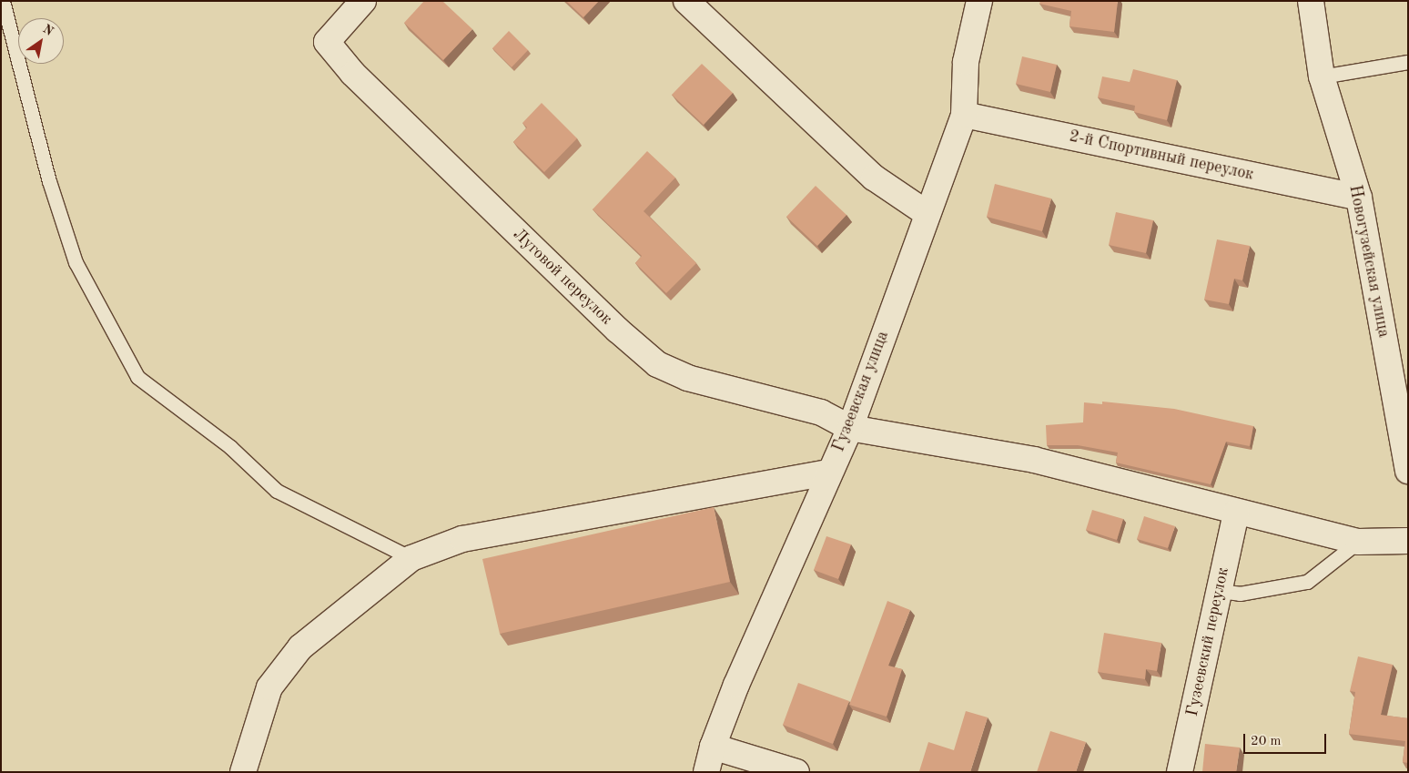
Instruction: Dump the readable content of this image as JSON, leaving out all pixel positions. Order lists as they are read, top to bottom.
{
  "streets": {
    "street": [
      "2-й Спортивный переулок",
      "Новогузейская улица",
      "Луговой переулок",
      "Гузеевская улица",
      "Гузеевский переулок"
    ]
  },
  "crossings": [
    ["2-й Спортивный переулок", "Новогузейская улица"],
    ["2-й Спортивный переулок", "Гузеевская улица"],
    ["Луговой переулок", "Гузеевская улица"],
    ["Луговой переулок", "Гузеевский переулок"]
  ],
  "scale_bar": "20 m",
  "north": "top right"
}
